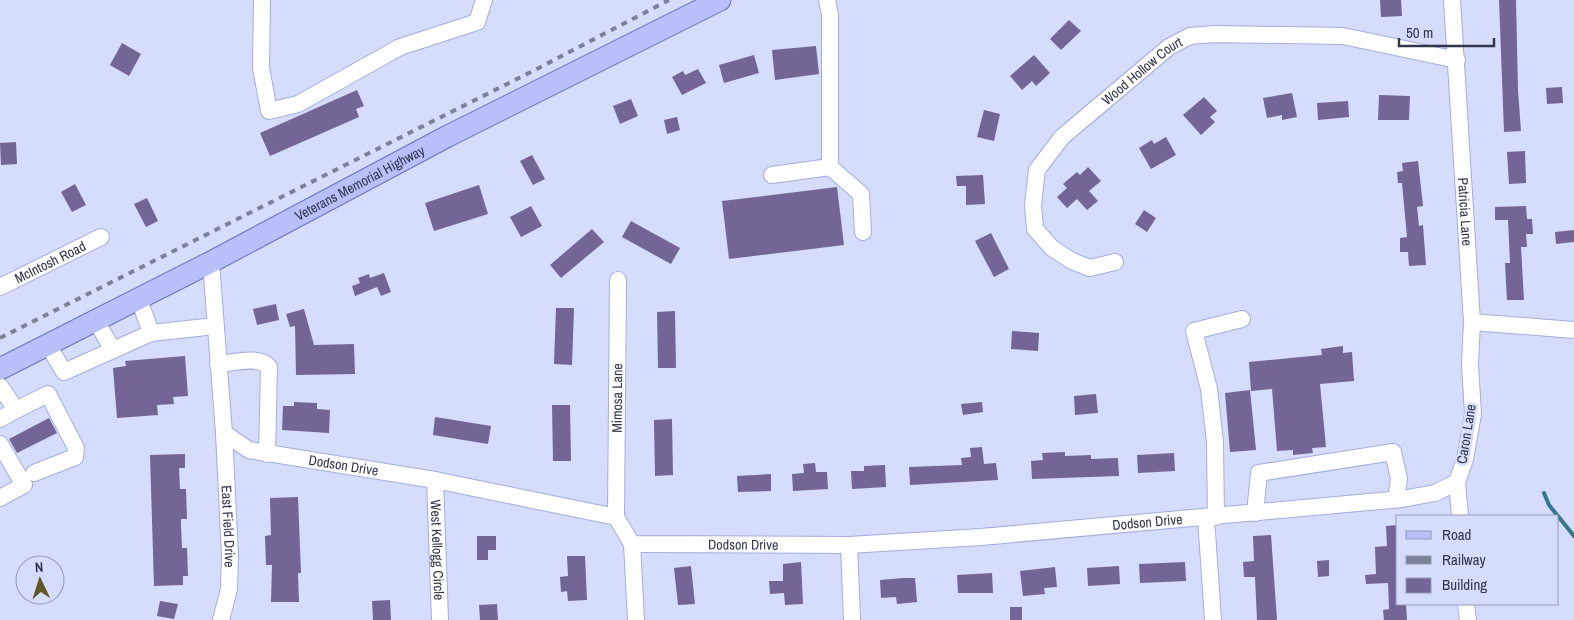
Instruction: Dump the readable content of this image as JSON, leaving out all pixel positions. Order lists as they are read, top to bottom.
{
  "streets": {
    "main road": ["Veterans Memorial Highway"],
    "street": [
      "Wood Hollow Court",
      "Patricia Lane",
      "McIntosh Road",
      "Mimosa Lane",
      "Caron Lane",
      "Dodson Drive",
      "East Field Drive",
      "West Kellogg Circle"
    ]
  },
  "crossings": [
    ["Wood Hollow Court", "Patricia Lane"],
    ["Patricia Lane", "Caron Lane"],
    ["Mimosa Lane", "Dodson Drive"],
    ["Caron Lane", "Dodson Drive"],
    ["Dodson Drive", "East Field Drive"],
    ["Dodson Drive", "West Kellogg Circle"]
  ],
  "legend": ["Road", "Railway", "Building"],
  "scale_bar": "50 m",
  "north": "top"
}
